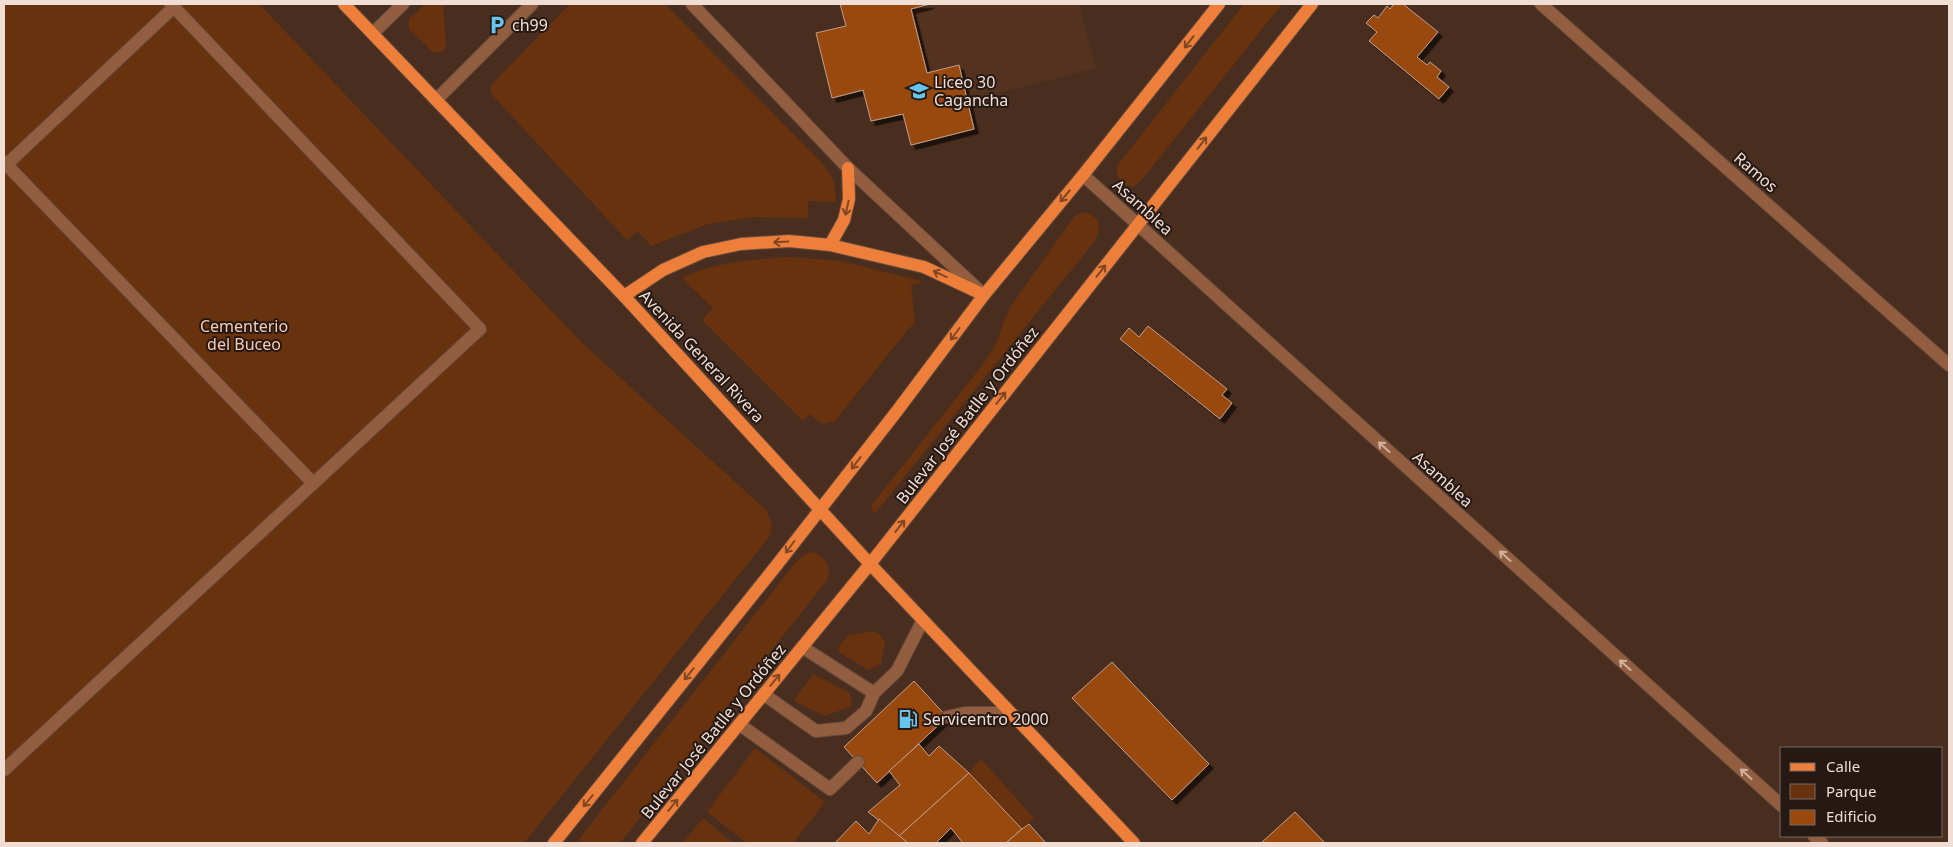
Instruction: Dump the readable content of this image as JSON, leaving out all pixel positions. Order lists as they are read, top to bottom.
{
  "streets": {
    "main road": ["Avenida General Rivera", "Bulevar José Batlle y Ordóñez"],
    "street": ["Ramos", "Asamblea"]
  },
  "crossings": [
    ["Asamblea", "Bulevar José Batlle y Ordóñez"],
    ["Avenida General Rivera", "Bulevar José Batlle y Ordóñez"]
  ],
  "one_way": ["Asamblea"],
  "parks": ["Cementerio del Buceo"],
  "places": {
    "parking": ["ch99"],
    "school or university": ["Liceo 30 Cagancha"],
    "fuel station": ["Servicentro 2000"]
  },
  "legend": ["Calle", "Parque", "Edificio"]
}
